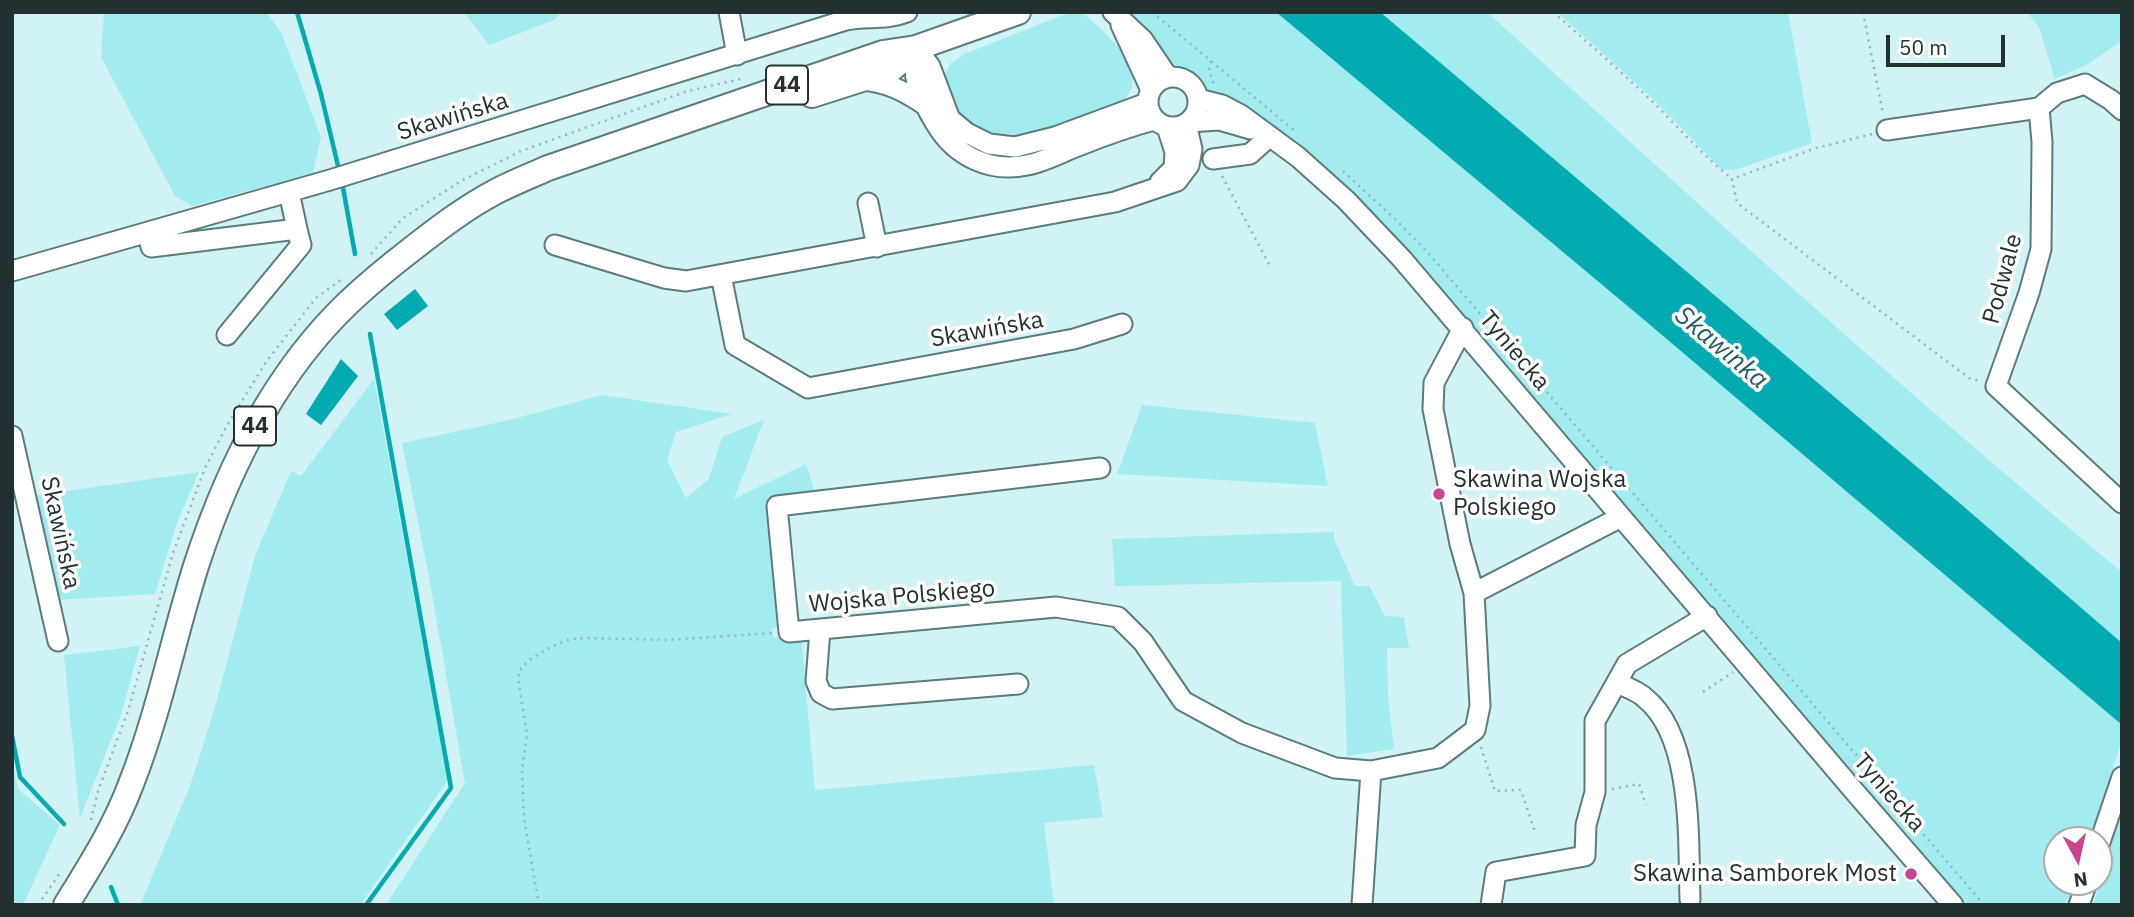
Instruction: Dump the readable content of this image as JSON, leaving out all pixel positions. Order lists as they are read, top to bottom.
{
  "streets": {
    "main road": ["44"],
    "street": [
      "Skawińska",
      "Podwale",
      "Tyniecka",
      "Wojska Polskiego"
    ]
  },
  "water": ["Skawinka"],
  "places": ["Skawina Wojska Polskiego", "Skawina Samborek Most"],
  "scale_bar": "50 m",
  "north": "bottom"
}
